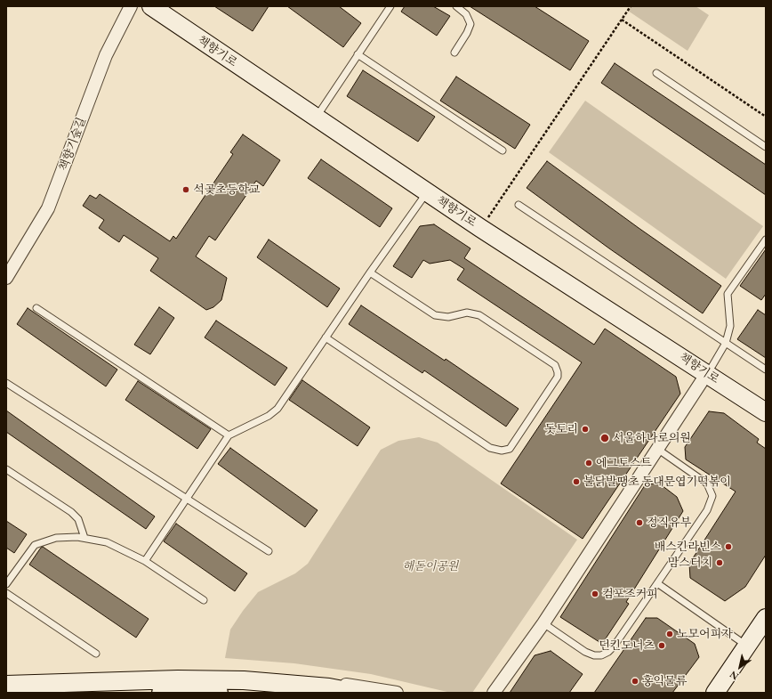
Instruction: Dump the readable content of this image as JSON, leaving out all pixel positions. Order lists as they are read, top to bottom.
{
  "streets": {
    "street": ["책향기로", "책향기숲길"]
  },
  "parks": ["해돋이공원"],
  "places": [
    "석곶초등학교",
    "돗토리",
    "서울하나로의원",
    "에그토스트",
    "불닭발땡초 동대문엽기떡볶이",
    "정직유부",
    "배스킨라빈스",
    "맘스터치",
    "컴포즈커피",
    "노모어피자",
    "던킨도너츠",
    "홍익물류"
  ],
  "north": "bottom left"
}
